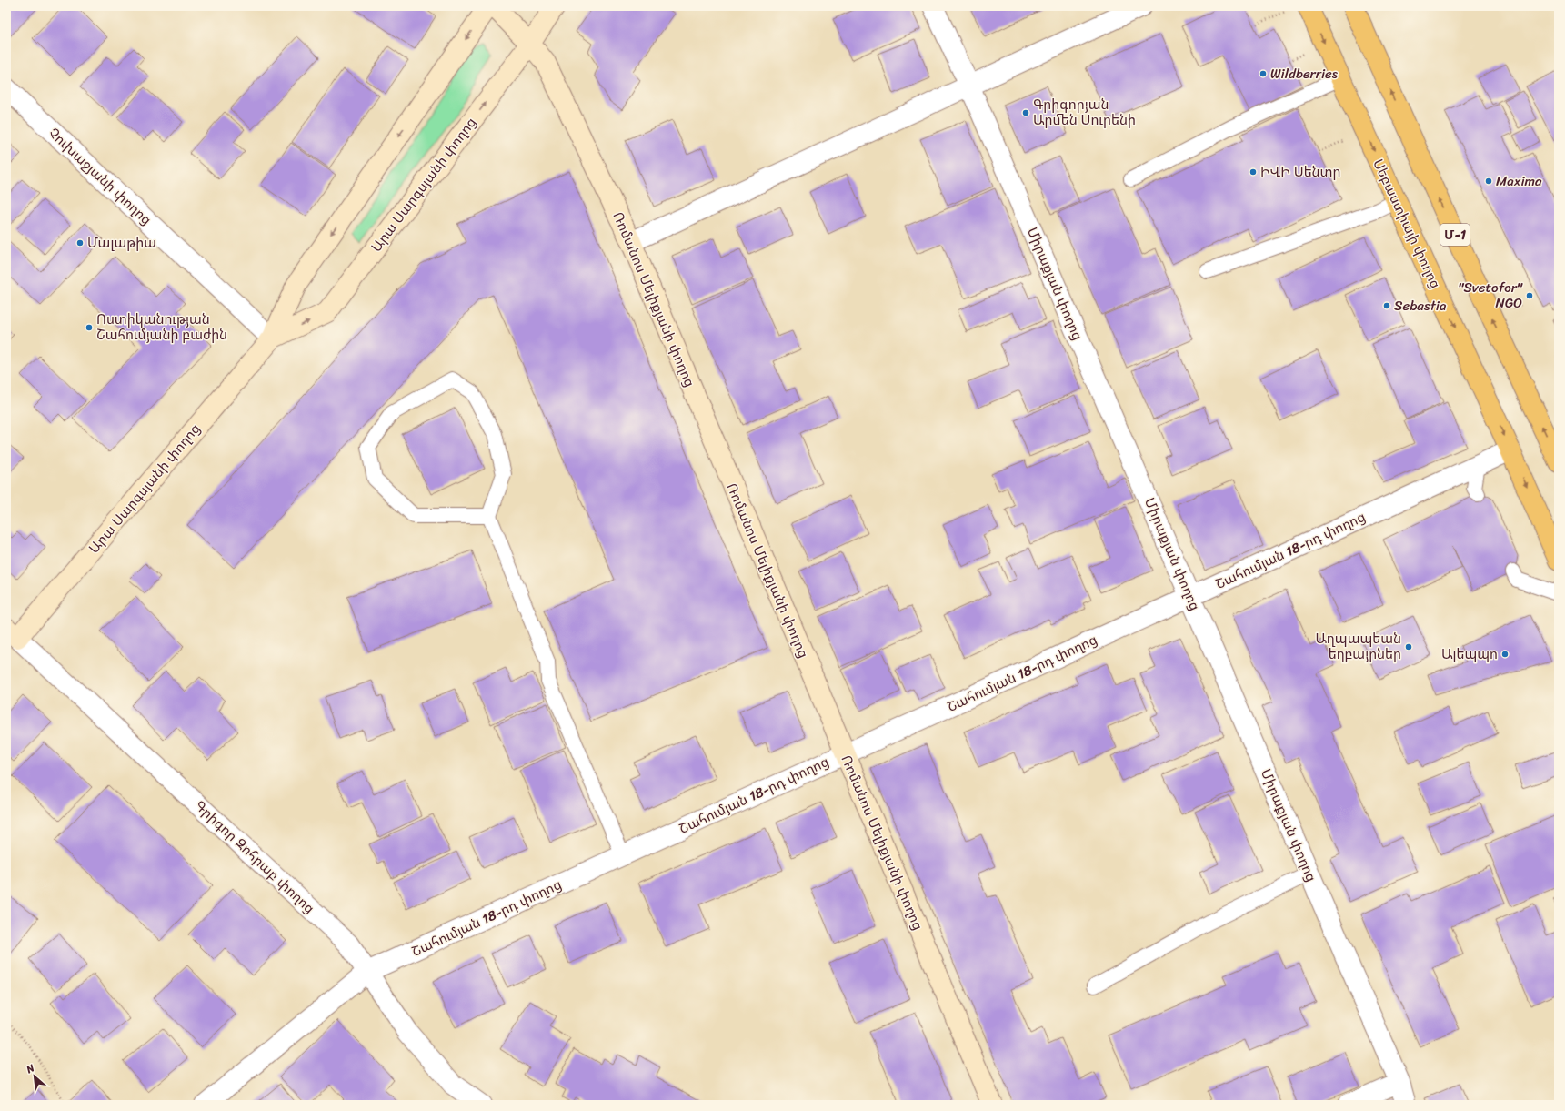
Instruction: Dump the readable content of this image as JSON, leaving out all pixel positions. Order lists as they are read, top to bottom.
{
  "streets": {
    "main road": ["Սեբաստիայի փողոց", "Մ-1"],
    "street": [
      "Չուխաջյանի փողոց",
      "Արա Սարգսյանի փողոց",
      "Միրաքյան փողոց",
      "Ռոմանոս Մելիքյանի փողոց",
      "Շահումյան 18-րդ փողոց",
      "Գրիգոր Զոհրաբ փողոց"
    ]
  },
  "crossings": [
    ["Չուխաջյանի փողոց", "Արա Սարգսյանի փողոց"],
    ["Արա Սարգսյանի փողոց", "Ռոմանոս Մելիքյանի փողոց"],
    ["Արա Սարգսյանի փողոց", "Գրիգոր Զոհրաբ փողոց"],
    ["Սեբաստիայի փողոց", "Շահումյան 18-րդ փողոց"],
    ["Միրաքյան փողոց", "Շահումյան 18-րդ փողոց"],
    ["Ռոմանոս Մելիքյանի փողոց", "Շահումյան 18-րդ փողոց"],
    ["Շահումյան 18-րդ փողոց", "Գրիգոր Զոհրաբ փողոց"]
  ],
  "places": [
    "Wildberries",
    "Գրիգորյան Արմեն Սուրենի",
    "ԻՎԻ Սենտր",
    "Maxima",
    "Մալաթիա",
    "\"Svetofor\" NGO",
    "Sebastia",
    "Ոստիկանության Շահումյանի բաժին",
    "Աղպապեան եղբայրներ",
    "Ալեպպո"
  ],
  "north": "top left"
}
